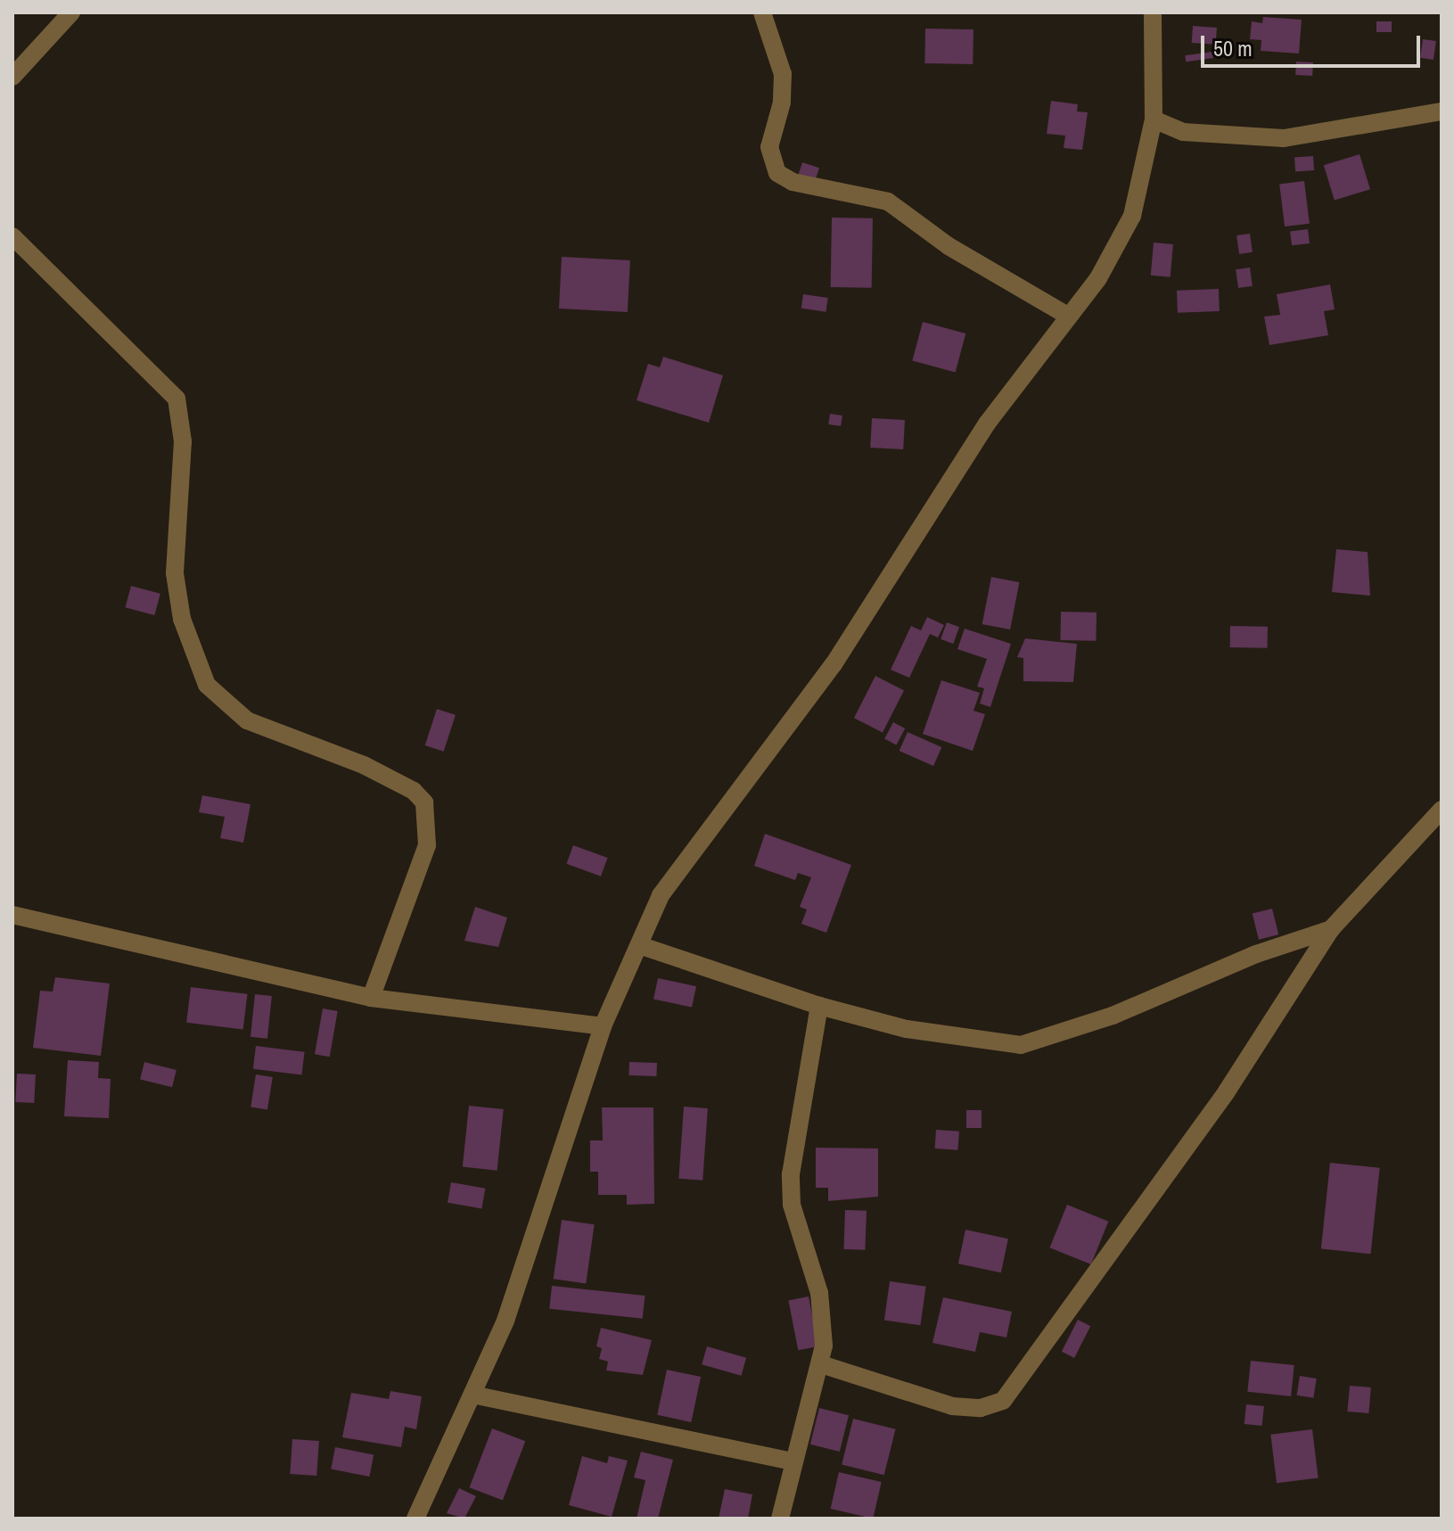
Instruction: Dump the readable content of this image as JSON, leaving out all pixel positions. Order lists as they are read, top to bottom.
{
  "scale_bar": "50 m"
}
